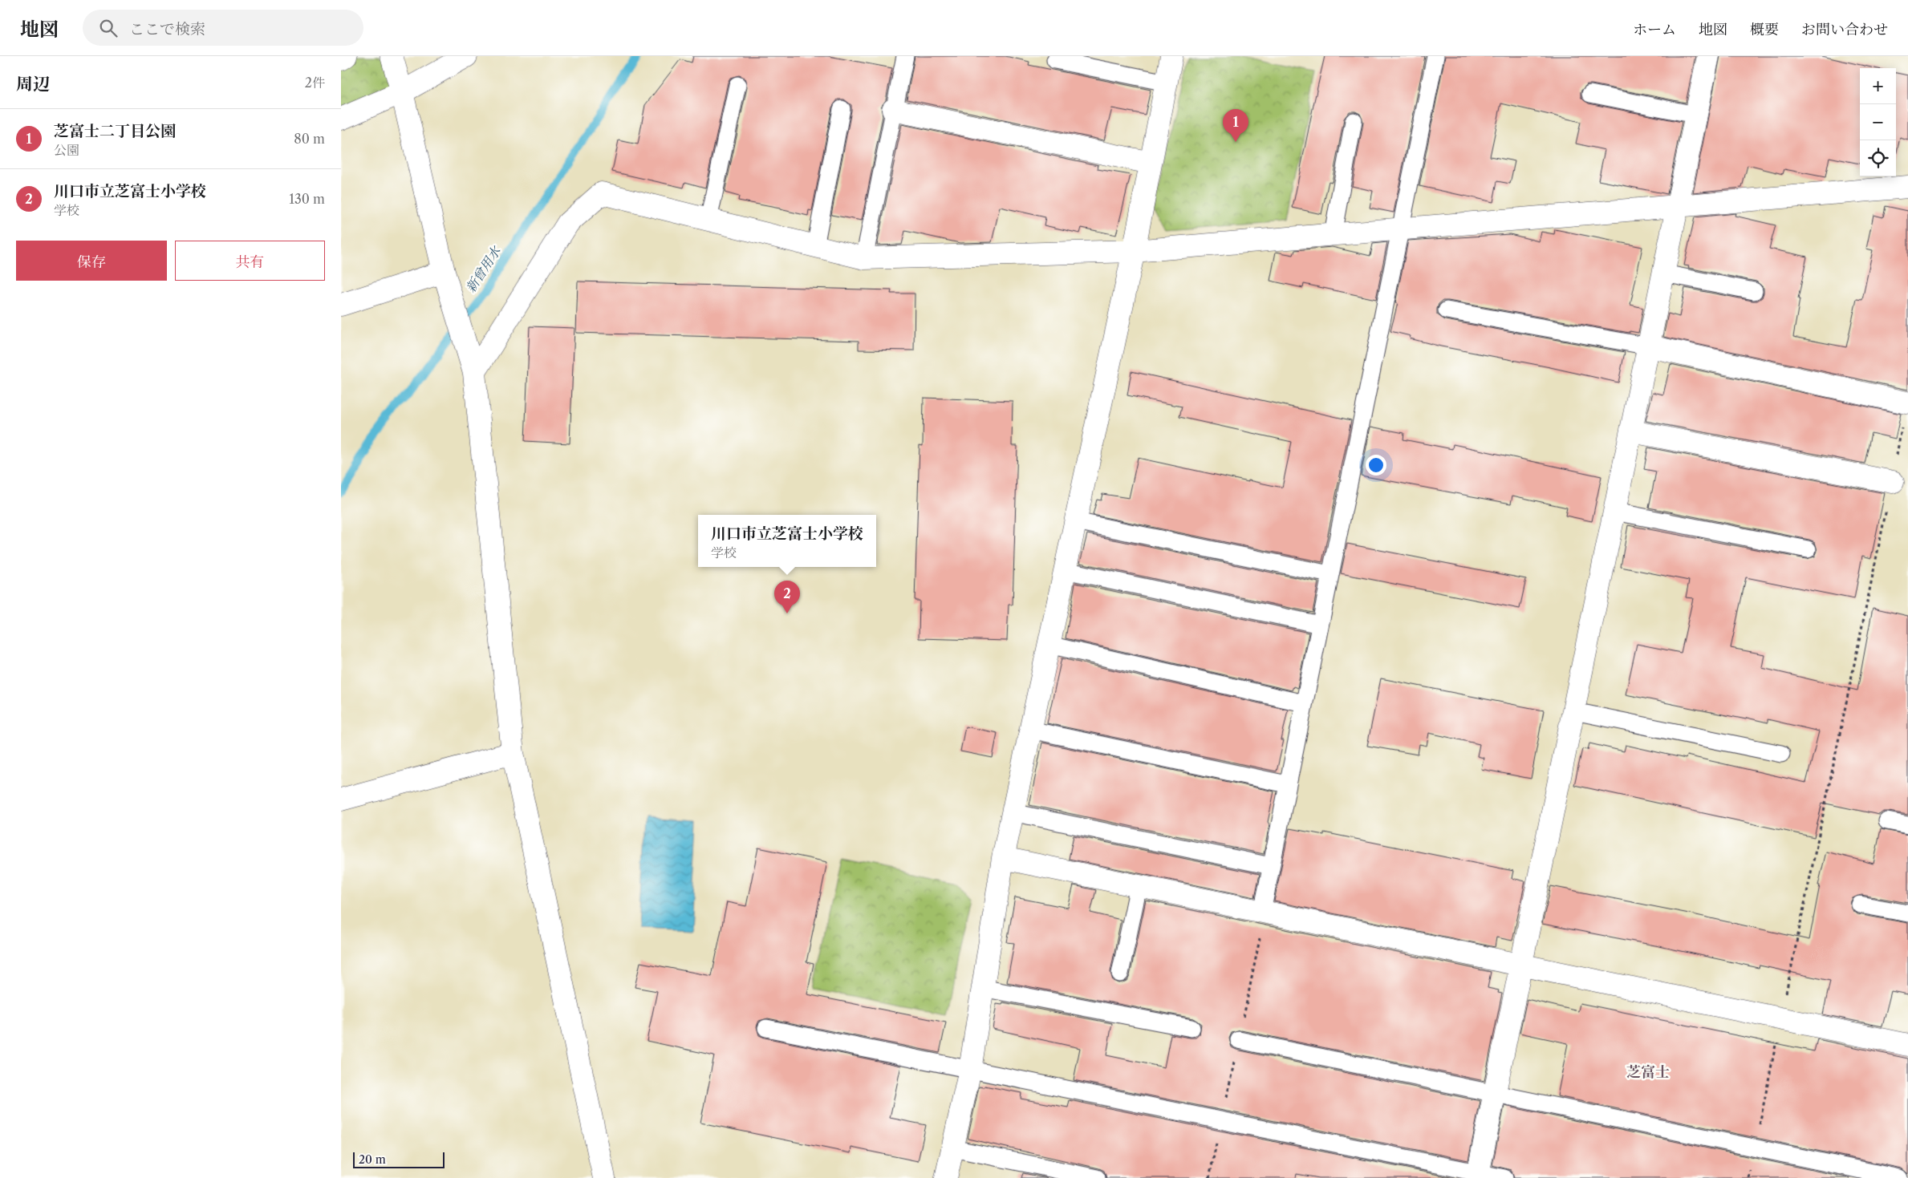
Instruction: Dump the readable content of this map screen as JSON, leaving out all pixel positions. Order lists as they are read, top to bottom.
{
  "districts": ["芝富士"],
  "water": ["新曾用水"],
  "scale_bar": "20 m",
  "page": {
    "header": "地図",
    "search": "ここで検索",
    "nav": [
      "ホーム",
      "地図",
      "概要",
      "お問い合わせ"
    ],
    "heading": ["周辺", "2件"],
    "map_buttons": ["+", "−"],
    "list": [
      {
        "mark": "1",
        "name": "芝富士二丁目公園",
        "note": "公園",
        "value": "80 m"
      },
      {
        "mark": "2",
        "name": "川口市立芝富士小学校",
        "note": "学校",
        "value": "130 m"
      }
    ],
    "pins": ["1", "2"],
    "buttons": ["保存", "共有"],
    "popup": ["川口市立芝富士小学校", "学校"],
    "scale": "20 m"
  }
}
